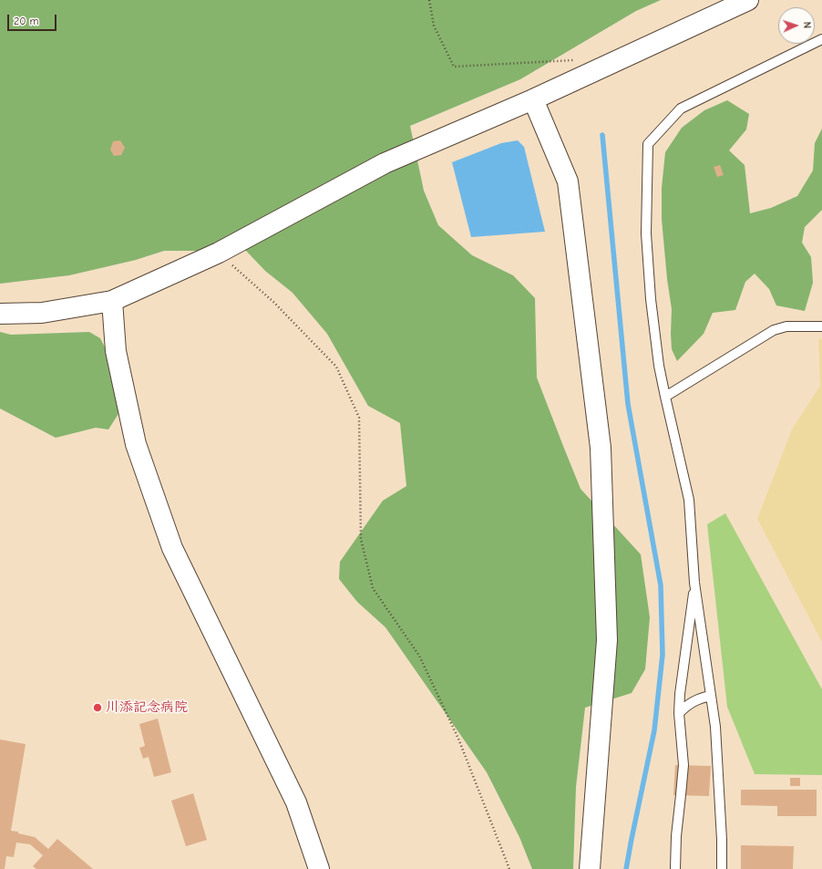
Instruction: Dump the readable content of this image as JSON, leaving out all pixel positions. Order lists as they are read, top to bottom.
{
  "places": ["川添記念病院"],
  "scale_bar": "20 m",
  "north": "right"
}
